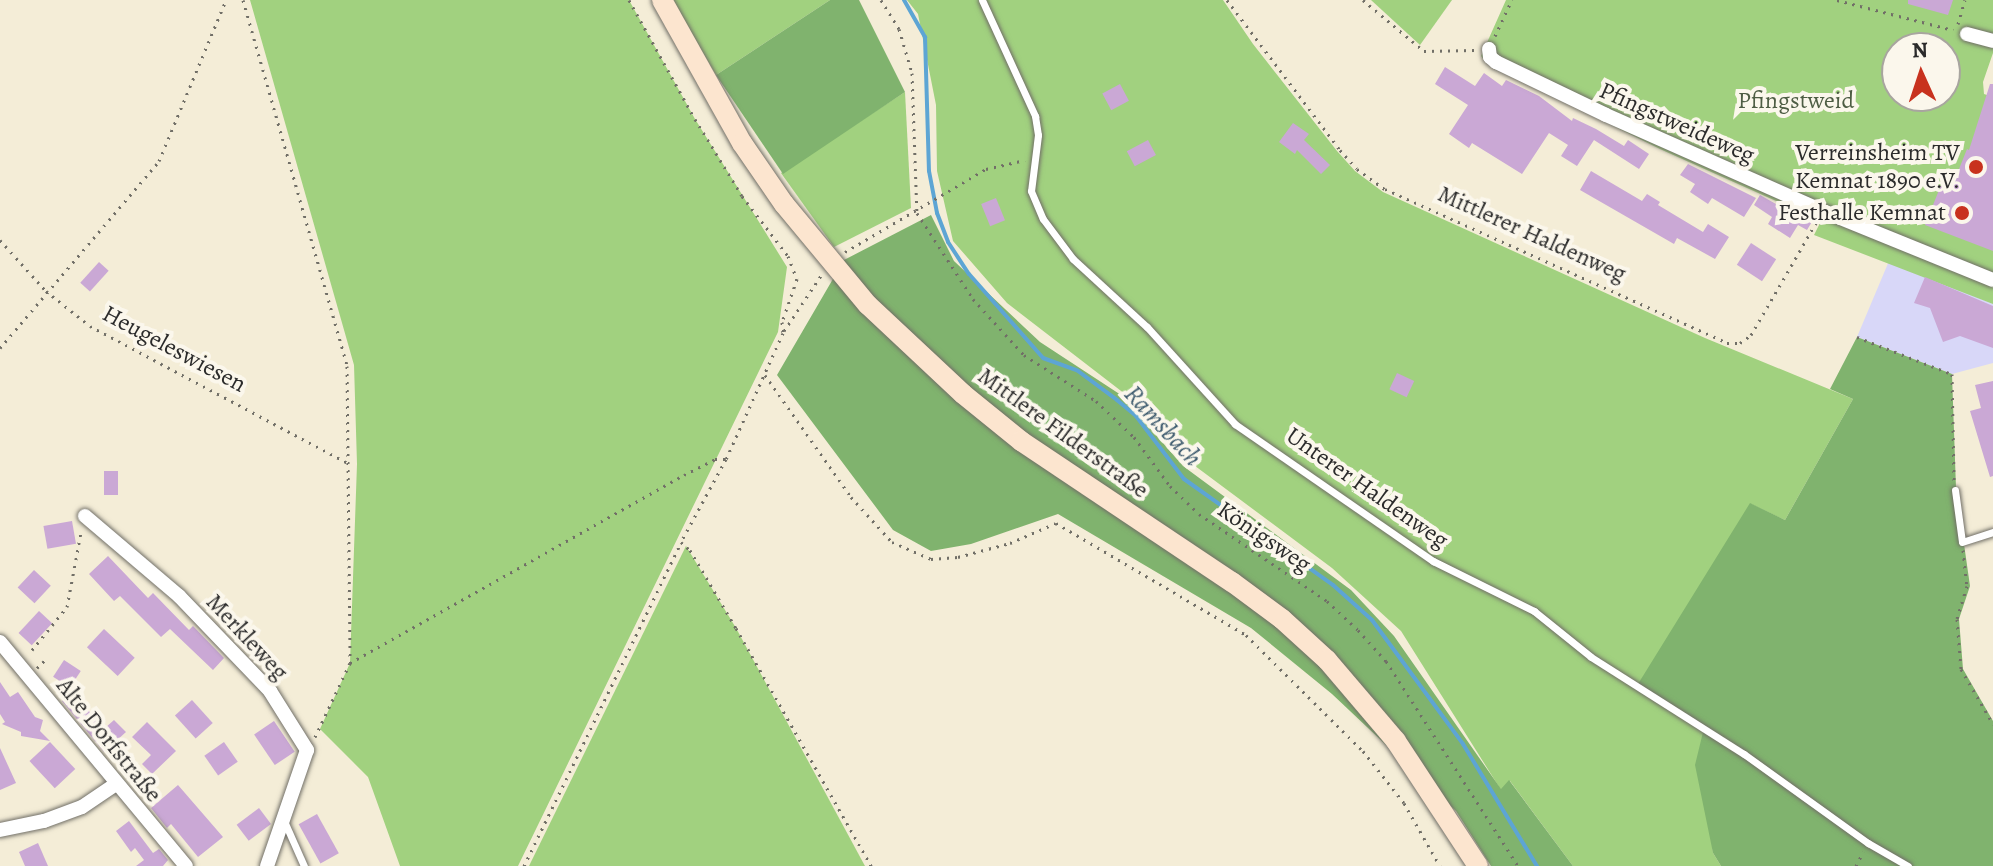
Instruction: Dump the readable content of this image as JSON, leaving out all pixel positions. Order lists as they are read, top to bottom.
{
  "streets": {
    "main road": ["Mittlere Filderstraße"],
    "street": ["Pfingstweideweg", "Merkleweg", "Alte Dorfstraße"],
    "lane": ["Unterer Haldenweg"],
    "path": ["Mittlerer Haldenweg", "Heugeleswiesen", "Königsweg"]
  },
  "crossings": [
    ["Pfingstweideweg", "Mittlerer Haldenweg"]
  ],
  "water": ["Ramsbach"],
  "parks": ["Pfingstweid"],
  "places": ["Verreinsheim TV Kemnat 1890 e.V.", "Festhalle Kemnat"],
  "north": "top"
}
